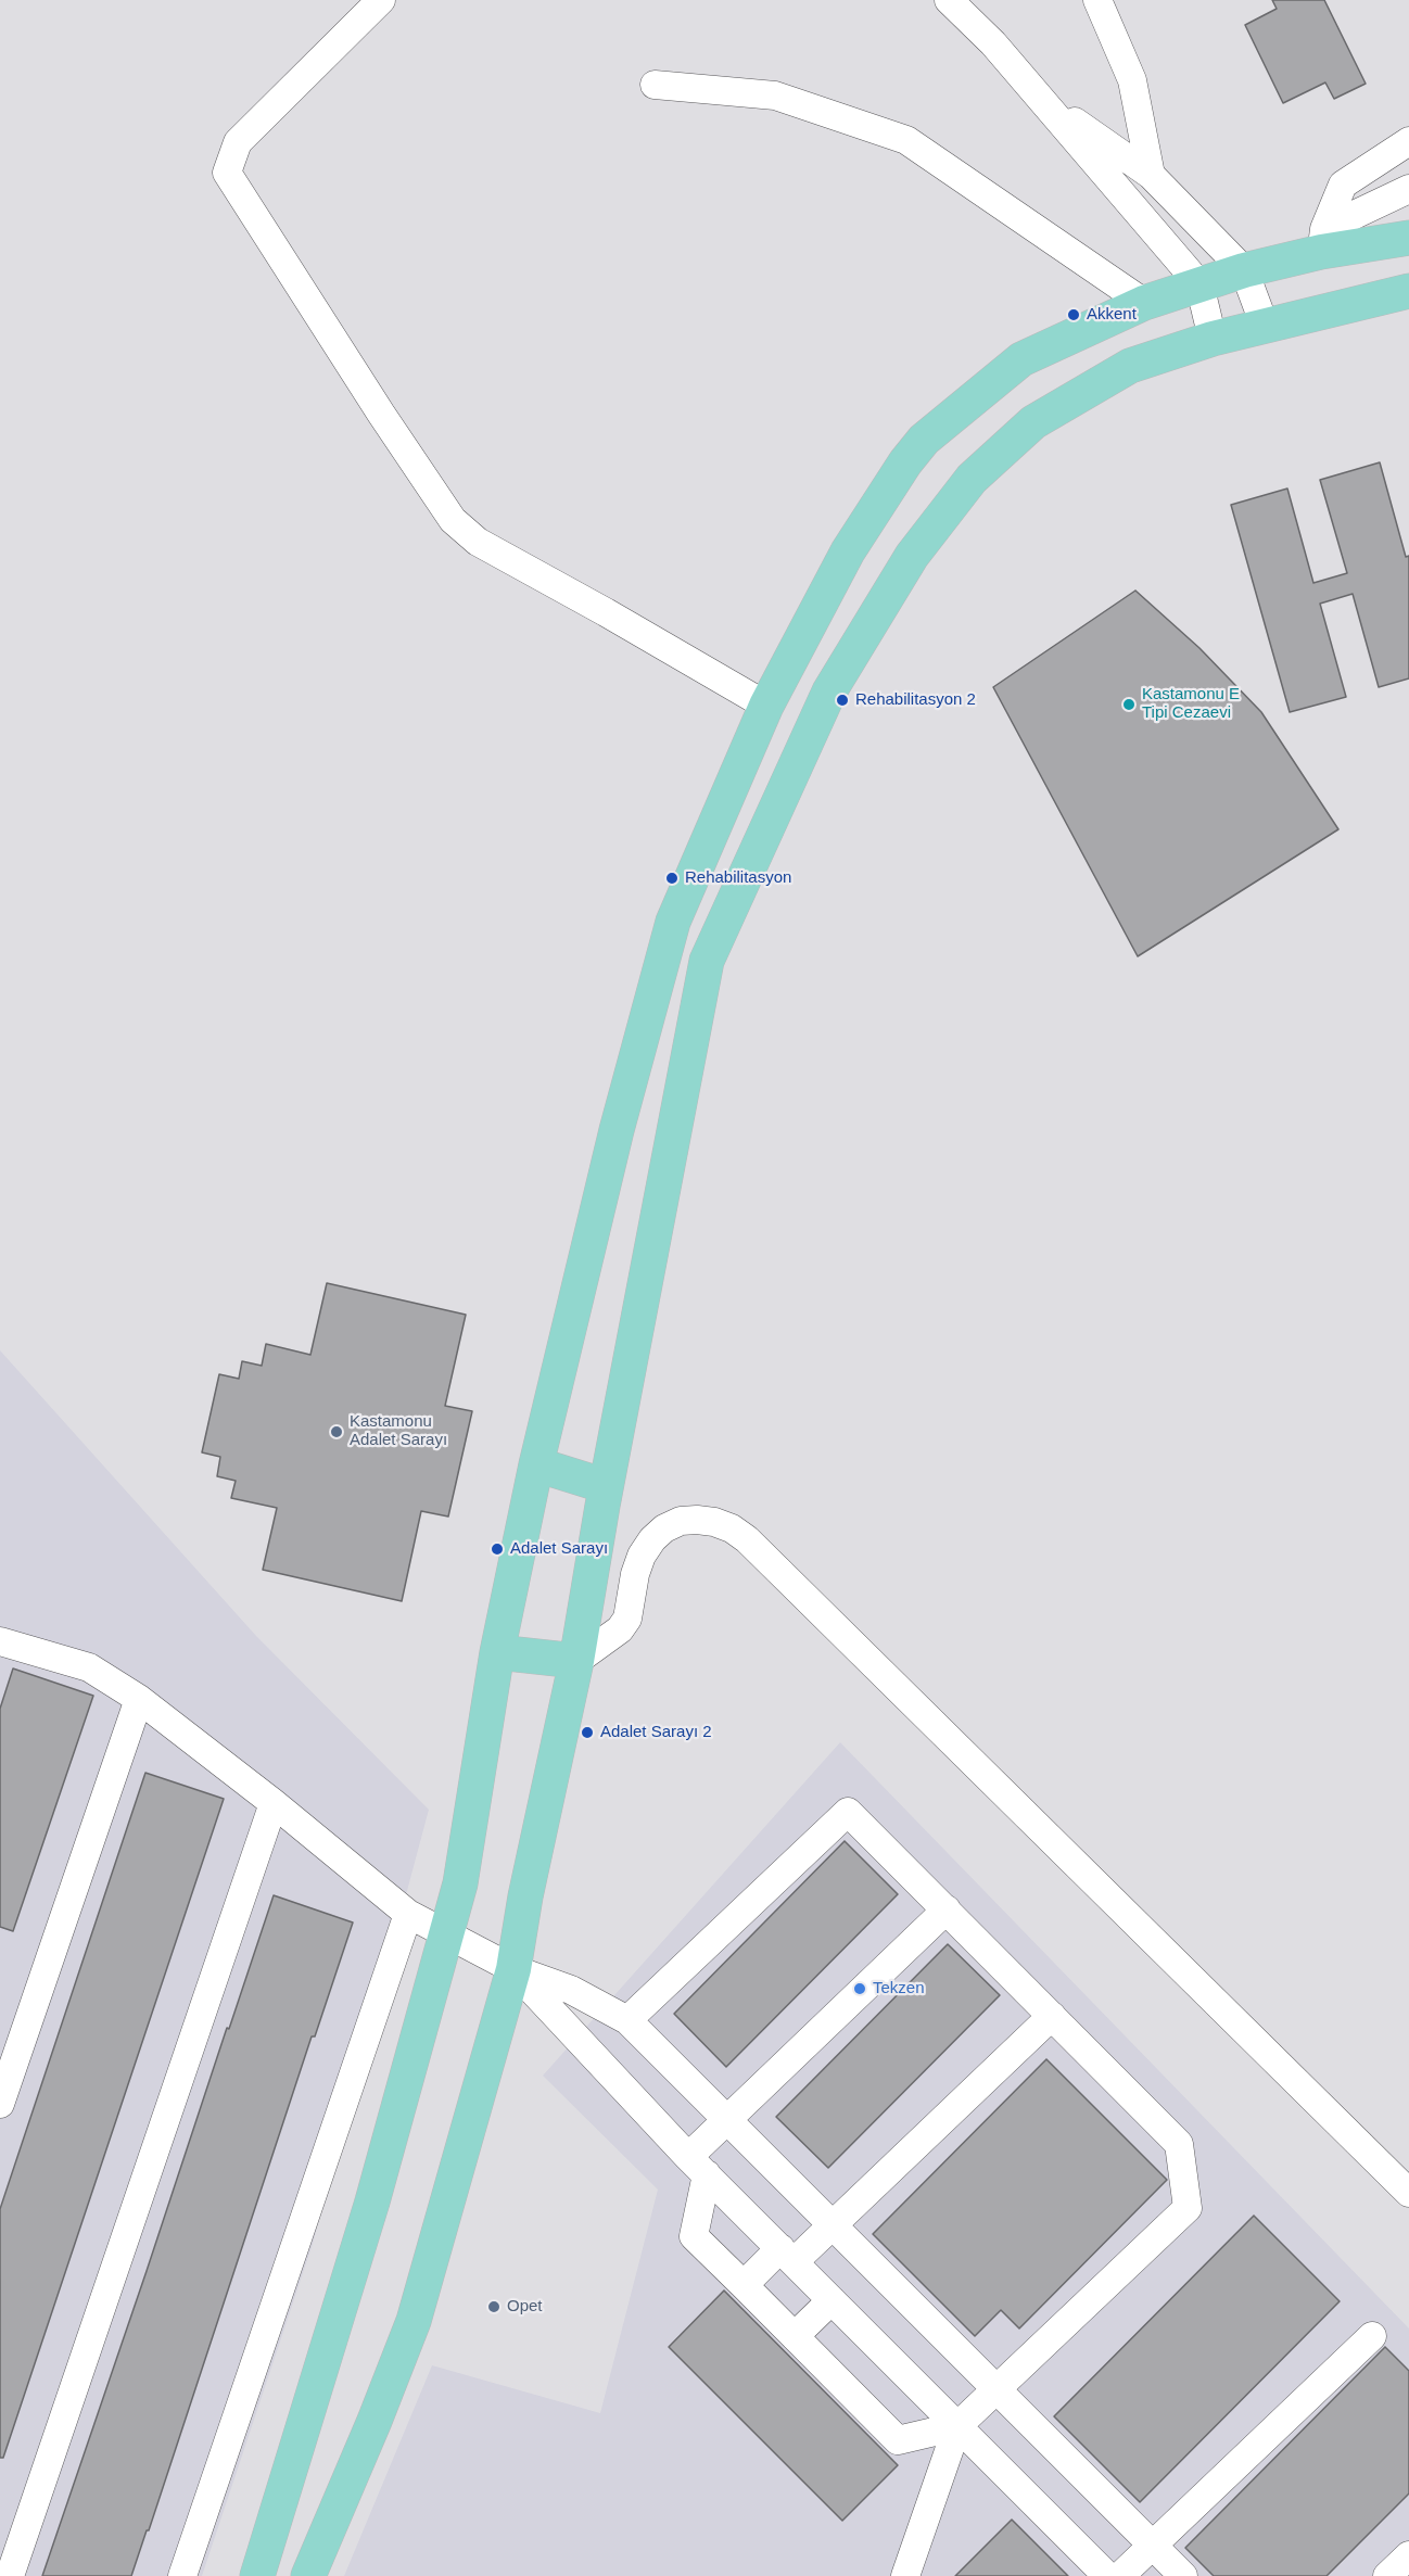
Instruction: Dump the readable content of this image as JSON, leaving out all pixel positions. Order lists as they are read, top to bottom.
{
  "places": [
    "Akkent",
    "Rehabilitasyon 2",
    "Kastamonu E Tipi Cezaevi",
    "Rehabilitasyon",
    "Kastamonu Adalet Sarayı",
    "Adalet Sarayı",
    "Adalet Sarayı 2",
    "Tekzen",
    "Opet"
  ]
}
